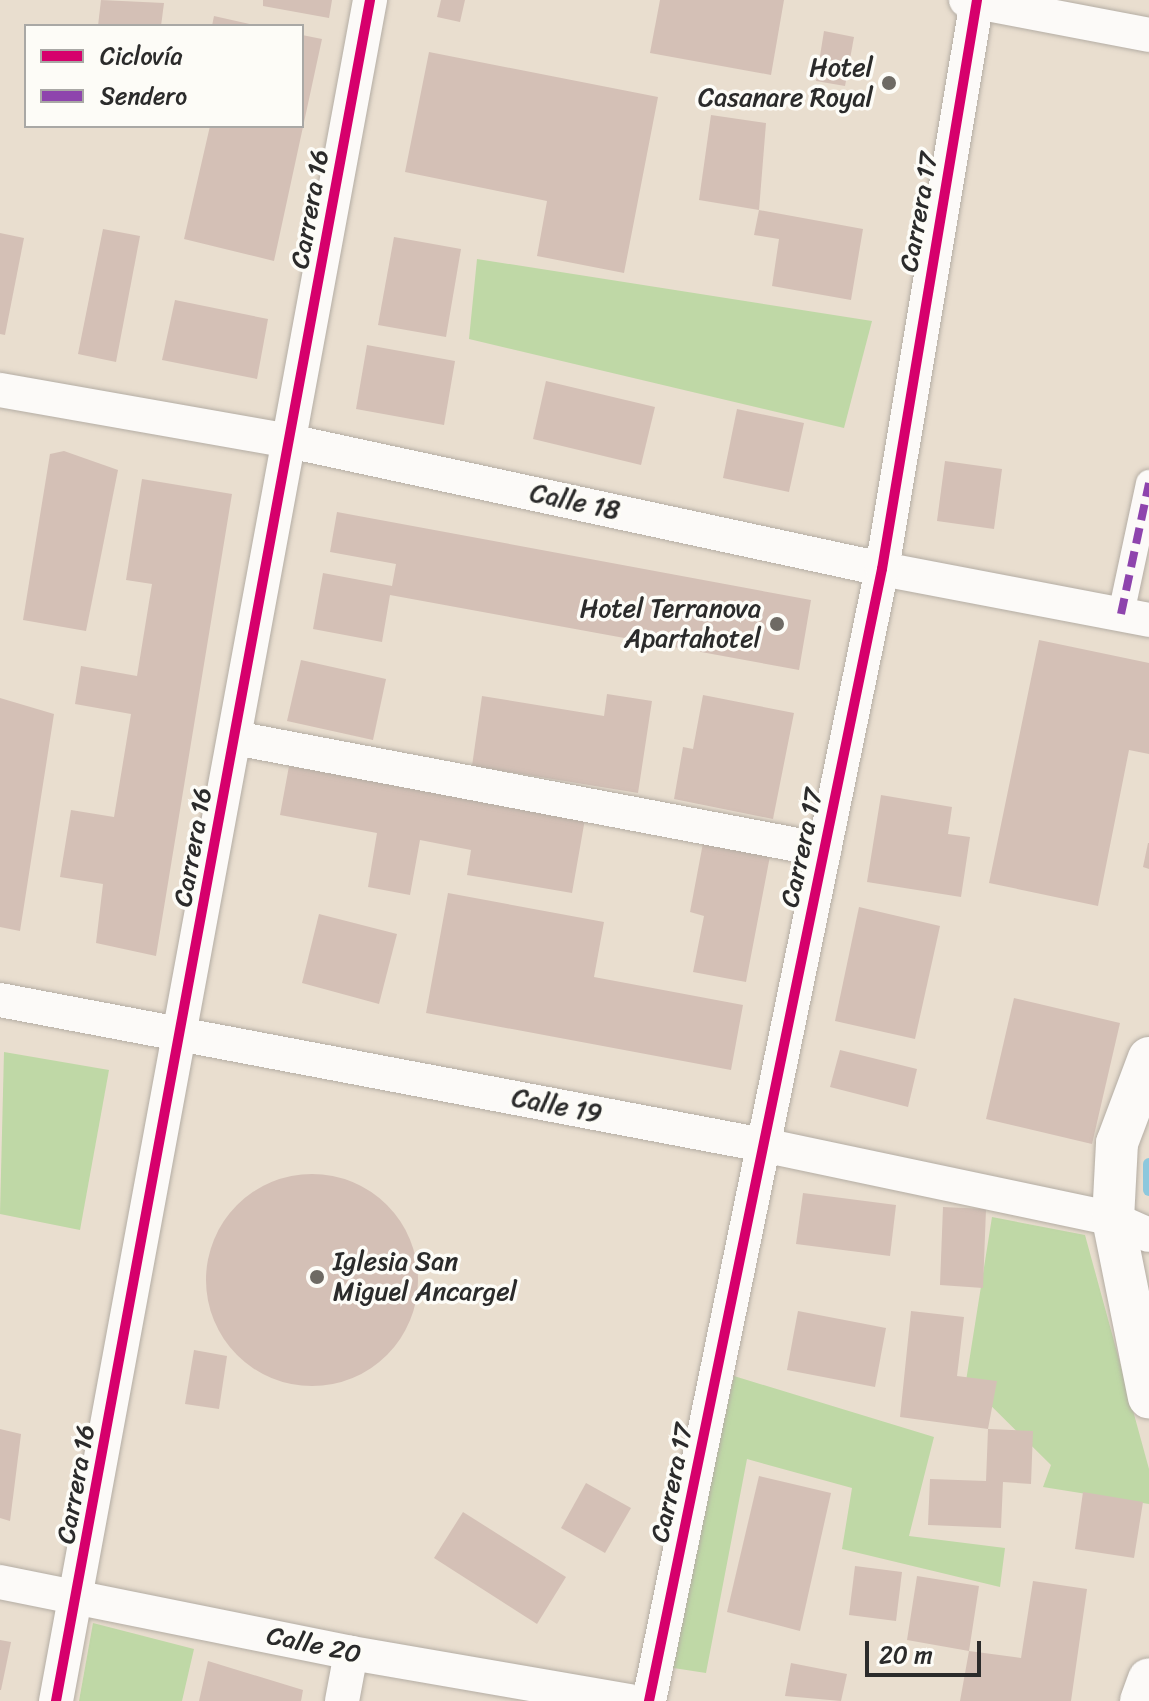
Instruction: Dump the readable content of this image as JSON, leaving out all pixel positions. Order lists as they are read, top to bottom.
{
  "streets": {
    "street": [
      "Carrera 16",
      "Carrera 17",
      "Calle 18",
      "Calle 19",
      "Calle 20"
    ]
  },
  "crossings": [
    ["Carrera 16", "Calle 18"],
    ["Carrera 16", "Calle 19"],
    ["Carrera 16", "Calle 20"],
    ["Carrera 17", "Calle 18"],
    ["Carrera 17", "Calle 19"]
  ],
  "places": ["Hotel Casanare Royal", "Hotel Terranova Apartahotel", "Iglesia San Miguel Ancargel"],
  "legend": ["Ciclovía", "Sendero"],
  "scale_bar": "20 m"
}
